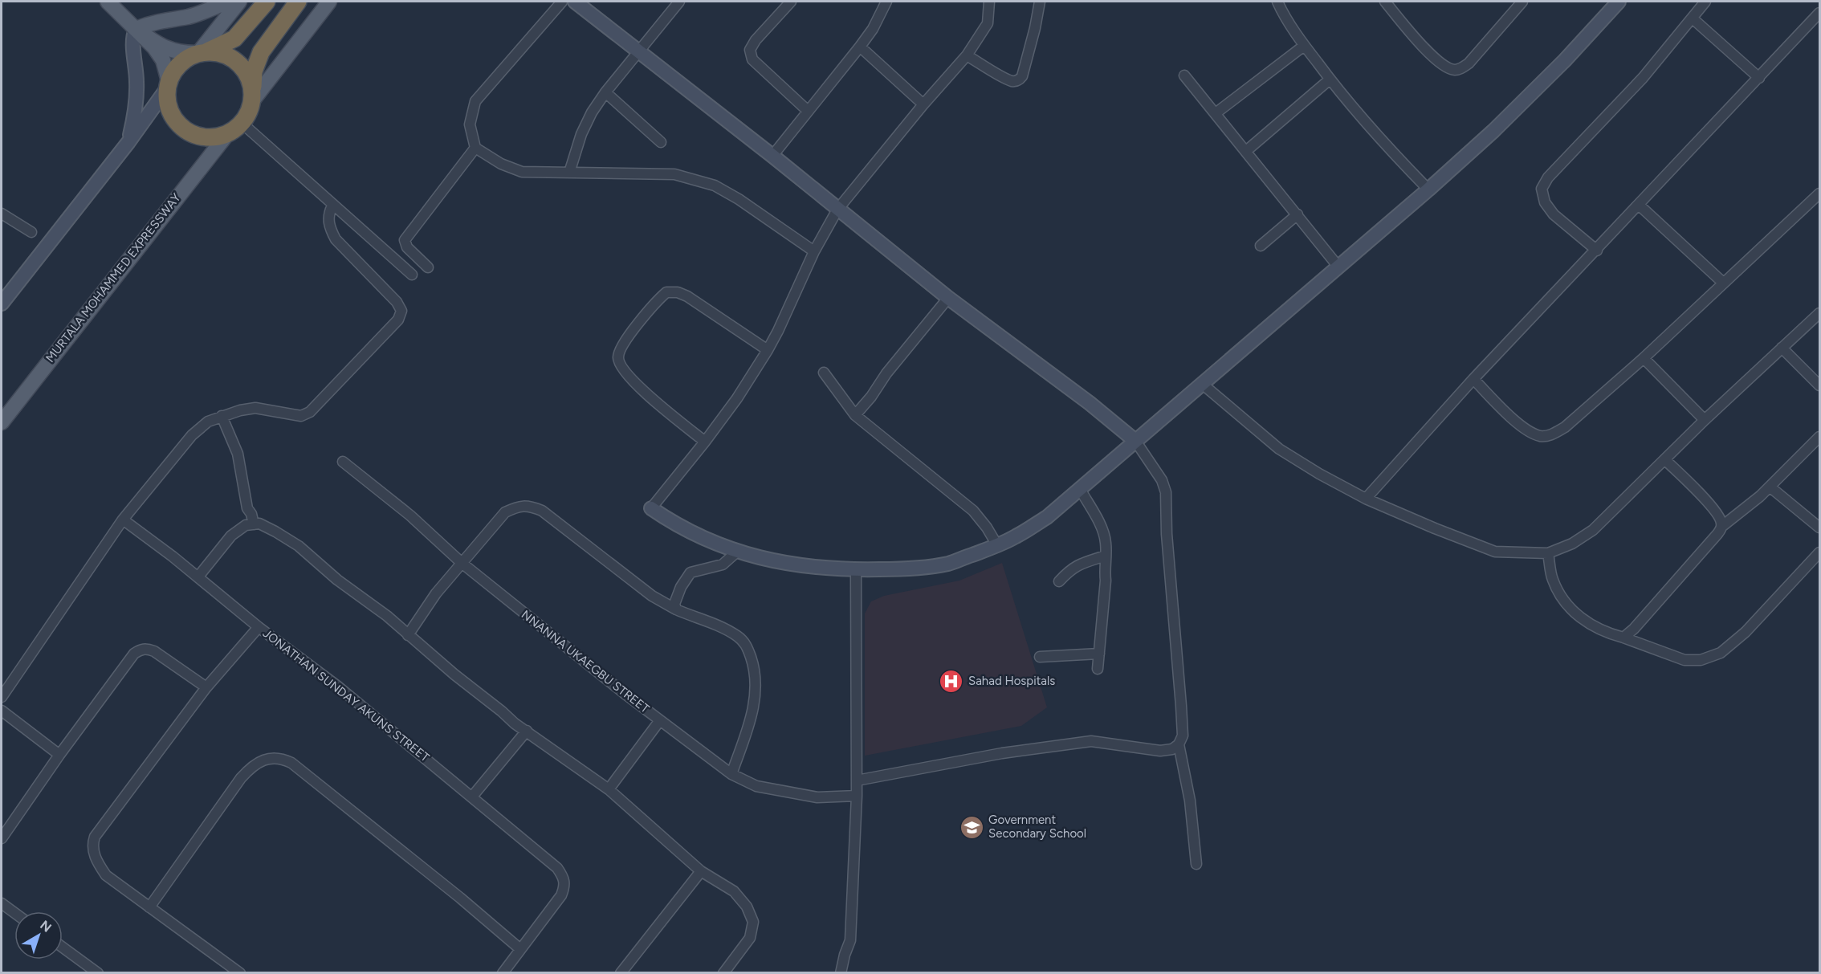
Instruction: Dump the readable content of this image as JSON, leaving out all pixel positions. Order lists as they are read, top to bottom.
{
  "streets": {
    "main road": ["MURTALA MOHAMMED EXPRESSWAY"],
    "street": ["NNANNA UKAEGBU STREET", "JONATHAN SUNDAY AKUNS STREET"]
  },
  "places": {
    "hospital": ["Sahad Hospitals"],
    "school or university": ["Government Secondary School"]
  },
  "north": "top right"
}
